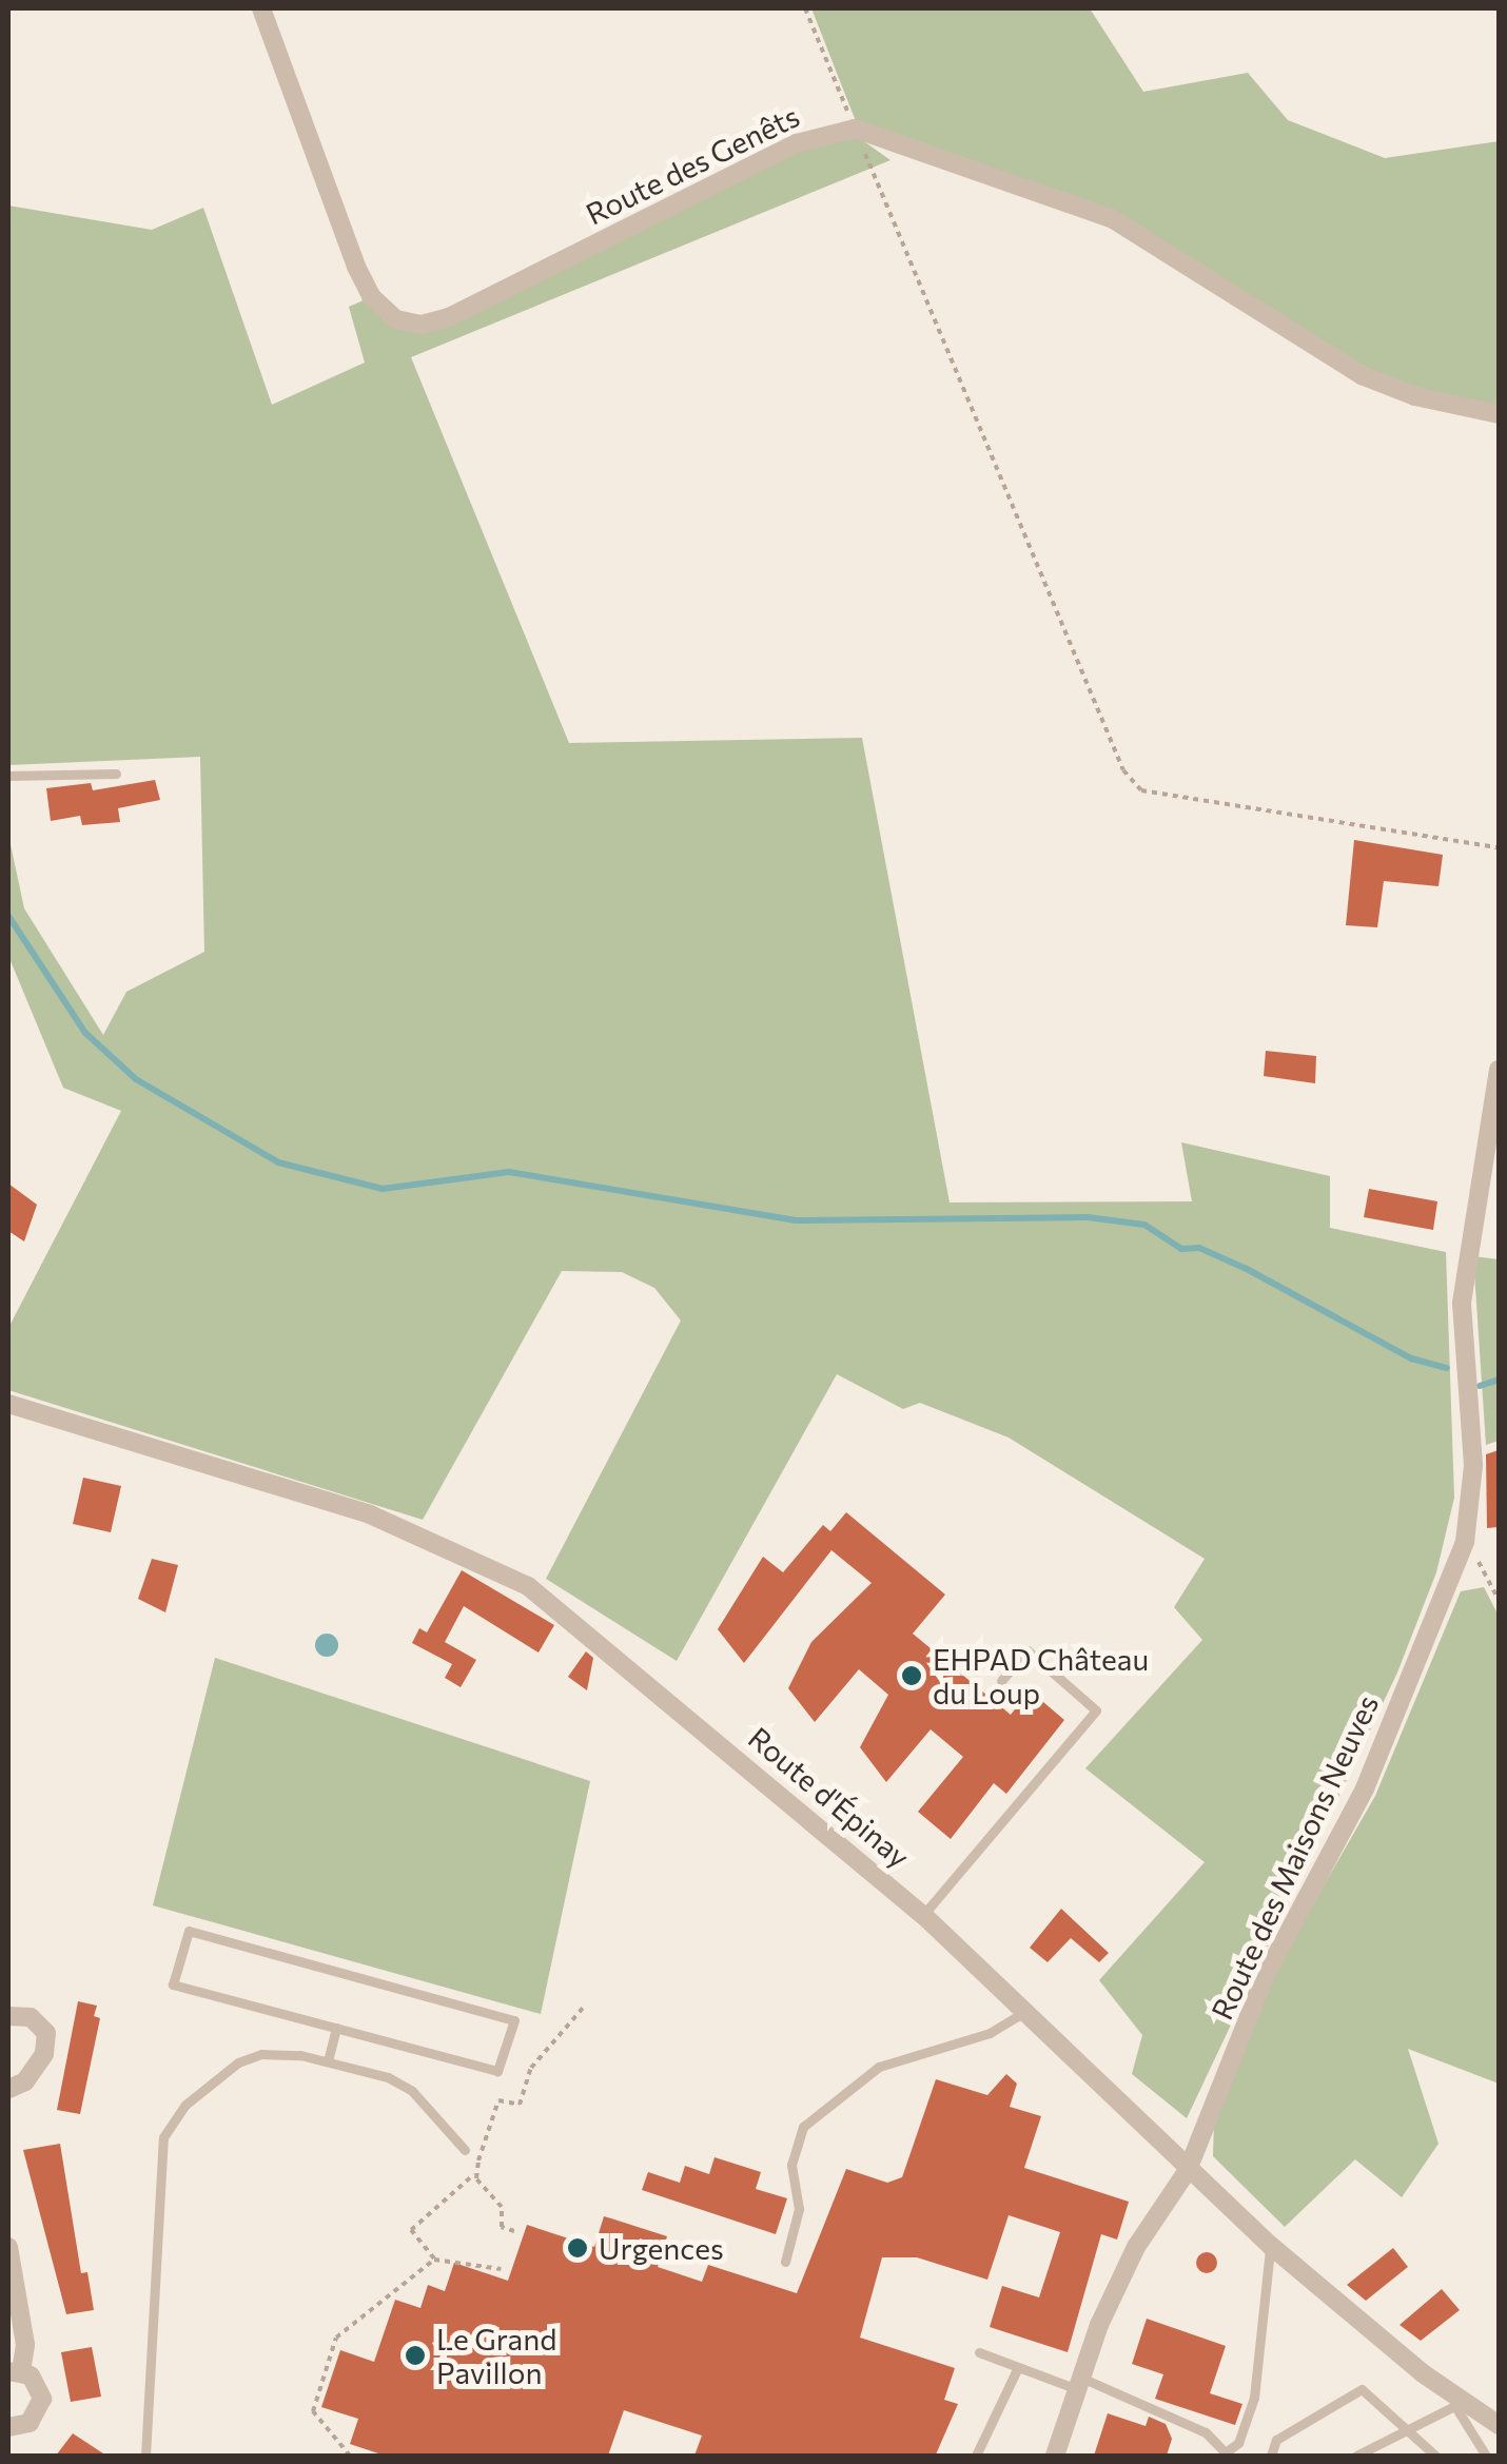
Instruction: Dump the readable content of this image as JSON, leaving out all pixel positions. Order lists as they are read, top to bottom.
{
  "streets": {
    "street": ["Route des Genêts", "Route d'Épinay", "Route des Maisons Neuves"]
  },
  "crossings": [
    ["Route d'Épinay", "Route des Maisons Neuves"]
  ],
  "places": ["EHPAD Château du Loup", "Urgences", "Le Grand Pavillon"]
}
